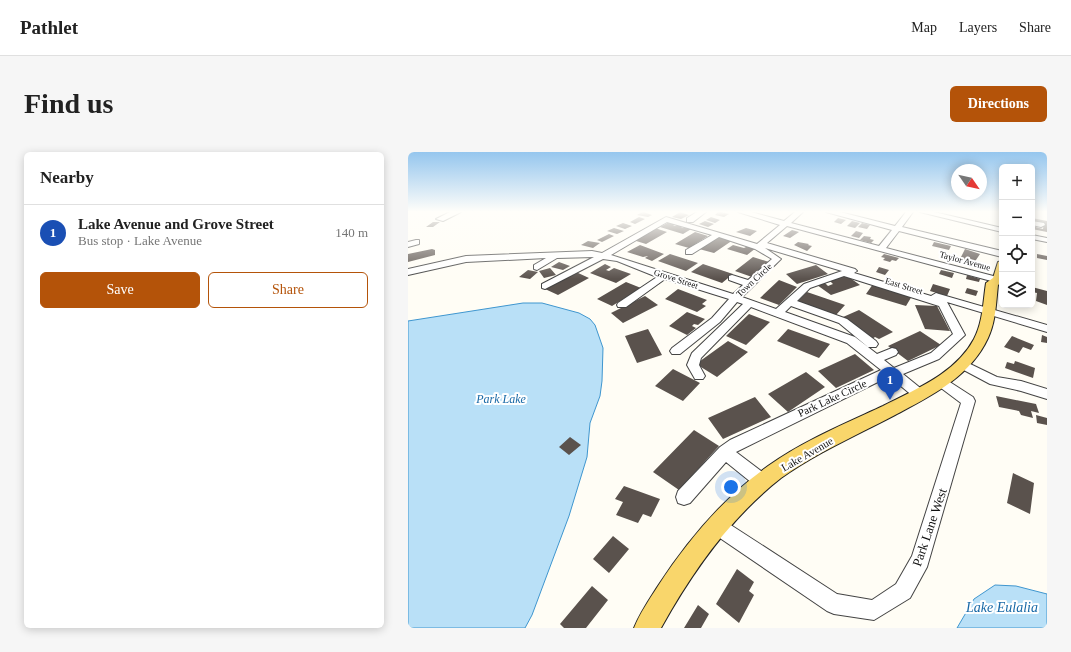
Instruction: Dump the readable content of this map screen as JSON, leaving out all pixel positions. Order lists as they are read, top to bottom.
{
  "streets": {
    "main road": ["Lake Avenue"],
    "street": [
      "Taylor Avenue",
      "Grove Street",
      "Town Circle",
      "East Street",
      "Park Lake Circle",
      "Park Lane West"
    ]
  },
  "crossings": [
    ["Taylor Avenue", "Lake Avenue"],
    ["Grove Street", "Town Circle"],
    ["Grove Street", "Park Lake Circle"],
    ["Grove Street", "Lake Avenue"],
    ["East Street", "Lake Avenue"],
    ["Lake Avenue", "Park Lane West"]
  ],
  "water": ["Park Lake", "Lake Eulalia"],
  "north": "bottom right",
  "page": {
    "header": "Pathlet",
    "nav": ["Map", "Layers", "Share"],
    "buttons": [
      "Directions",
      ["Save", "Share"]
    ],
    "title": "Find us",
    "heading": "Nearby",
    "map_buttons": ["+", "−"],
    "list": [
      {
        "mark": "1",
        "name": "Lake Avenue and Grove Street",
        "note": "Bus stop · Lake Avenue",
        "value": "140 m"
      }
    ],
    "pins": "1"
  }
}
